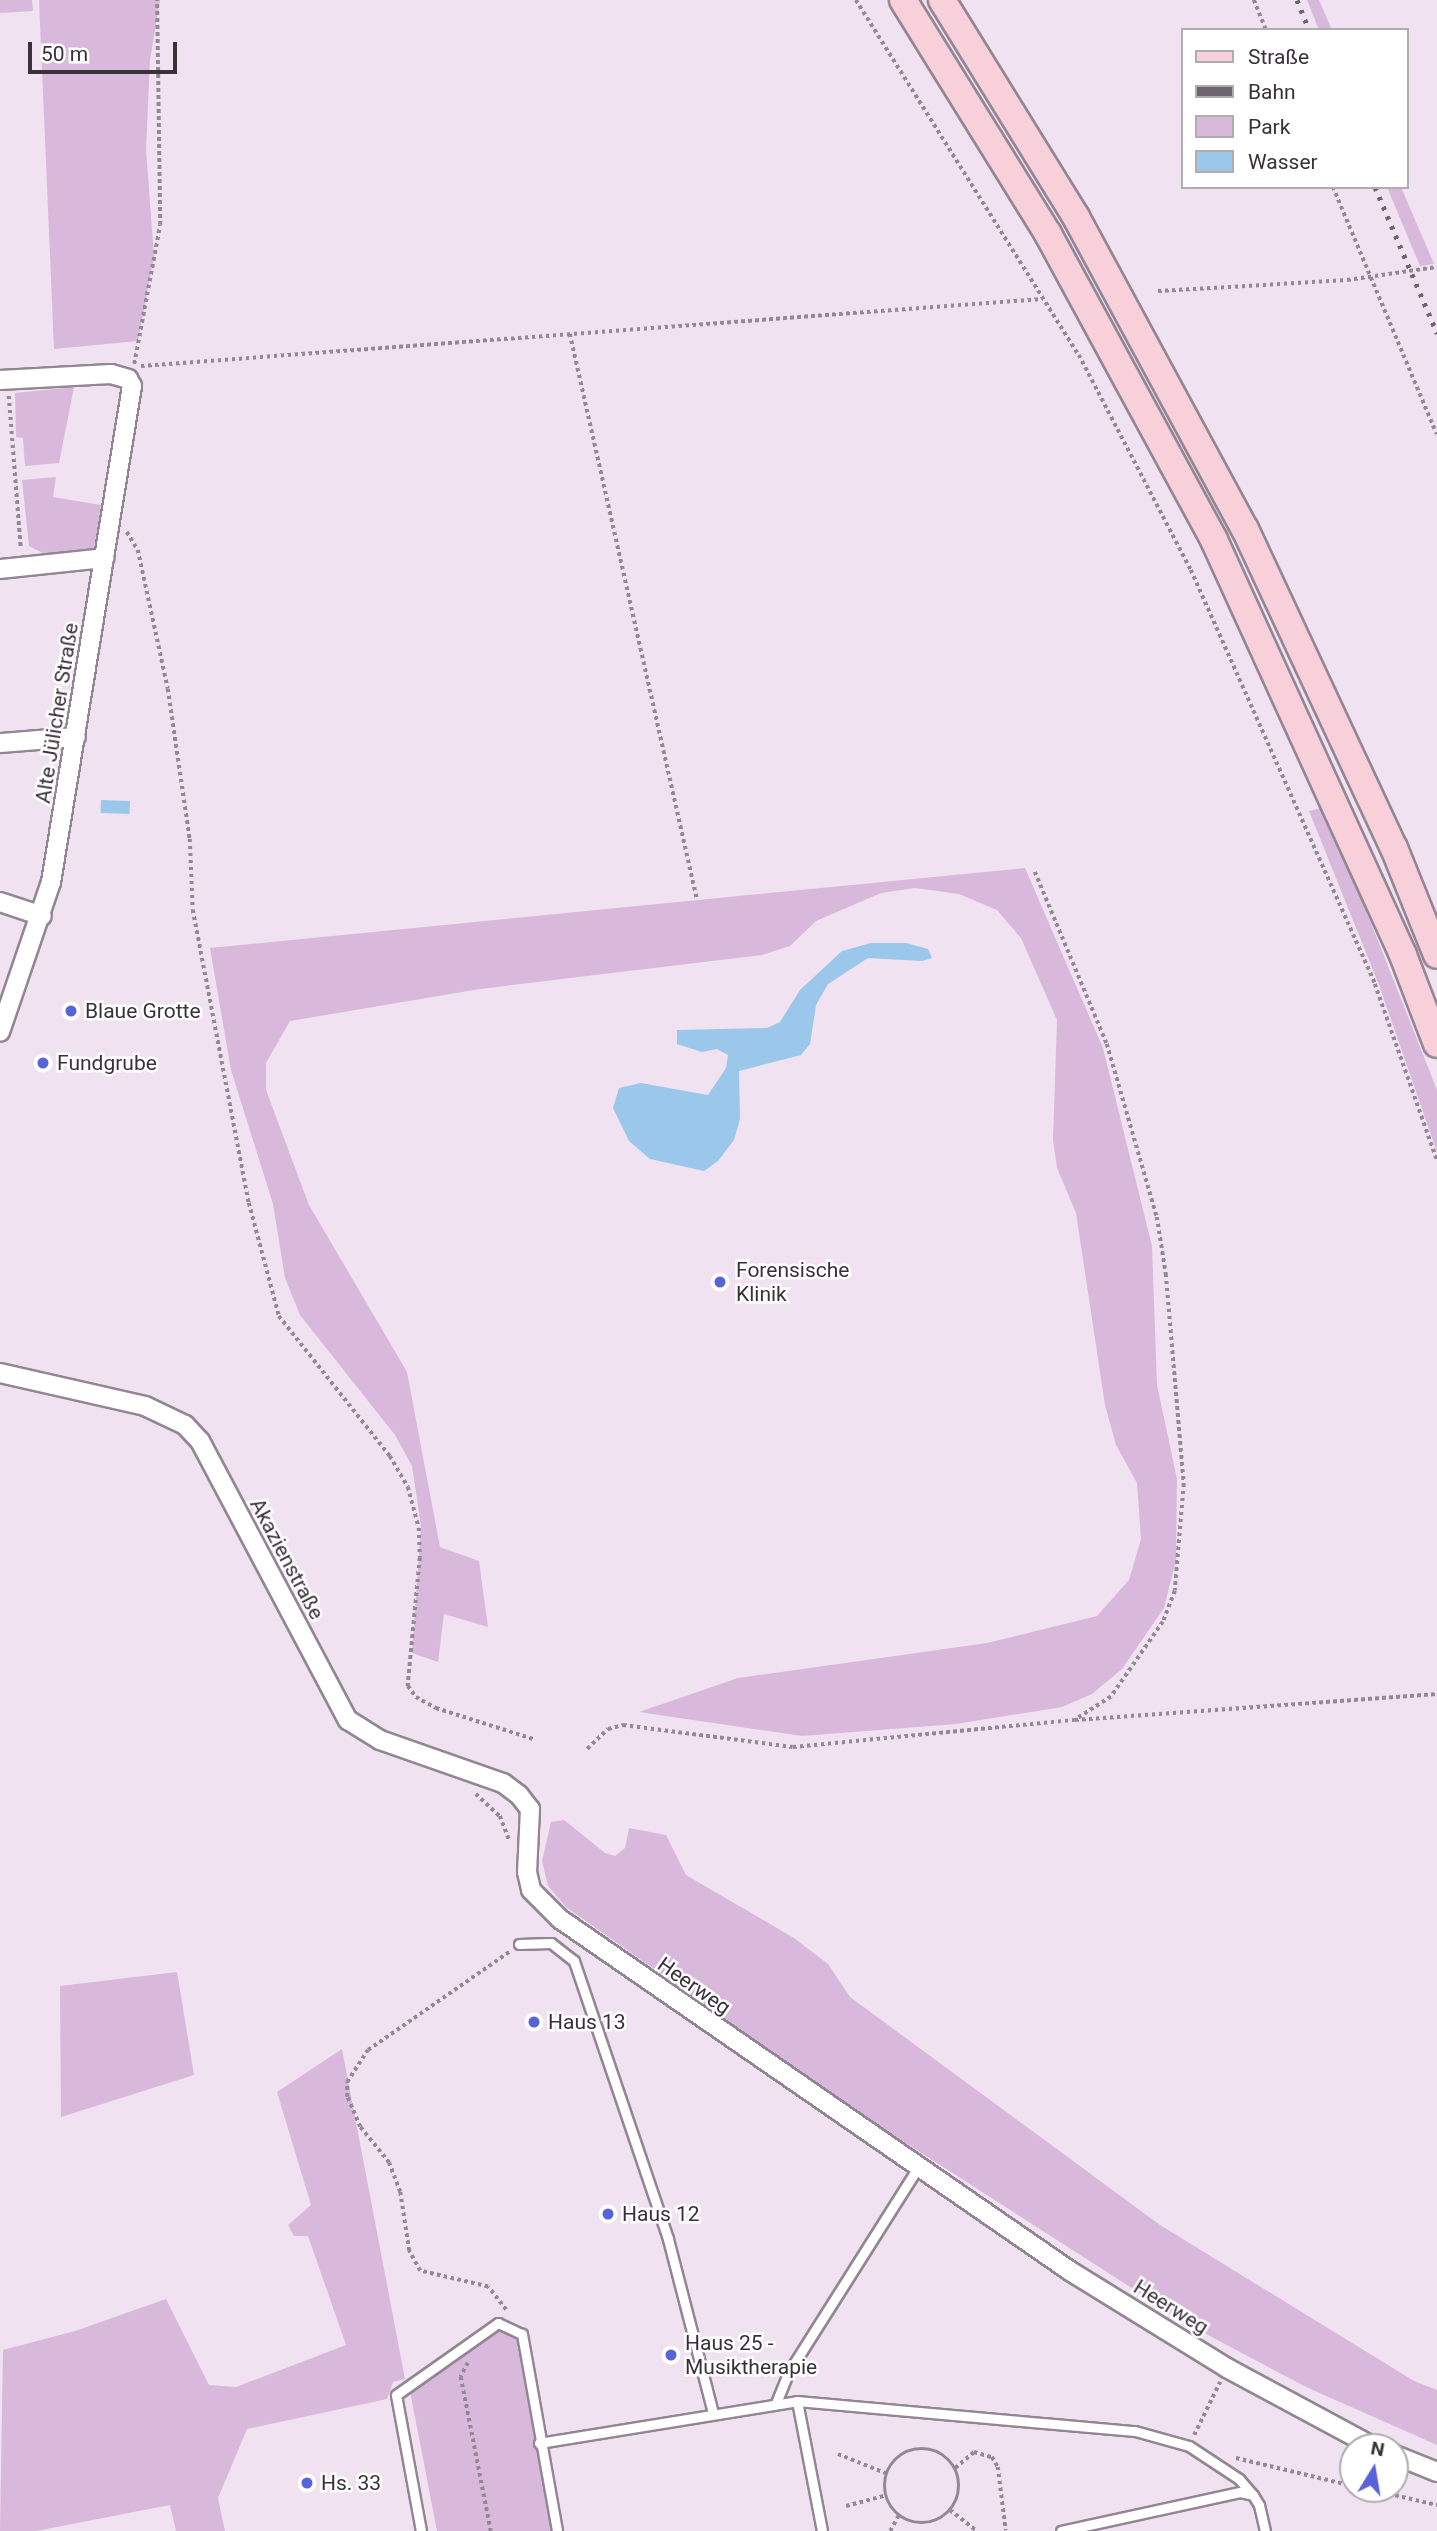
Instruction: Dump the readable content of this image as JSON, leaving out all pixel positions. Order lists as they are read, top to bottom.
{
  "streets": {
    "street": ["Alte Jülicher Straße", "Akazienstraße", "Heerweg"]
  },
  "crossings": [
    ["Akazienstraße", "Heerweg"]
  ],
  "places": [
    "Blaue Grotte",
    "Fundgrube",
    "Forensische Klinik",
    "Haus 13",
    "Haus 12",
    "Haus 25 - Musiktherapie",
    "Hs. 33"
  ],
  "legend": [
    "Straße",
    "Bahn",
    "Park",
    "Wasser"
  ],
  "scale_bar": "50 m",
  "north": "top"
}
